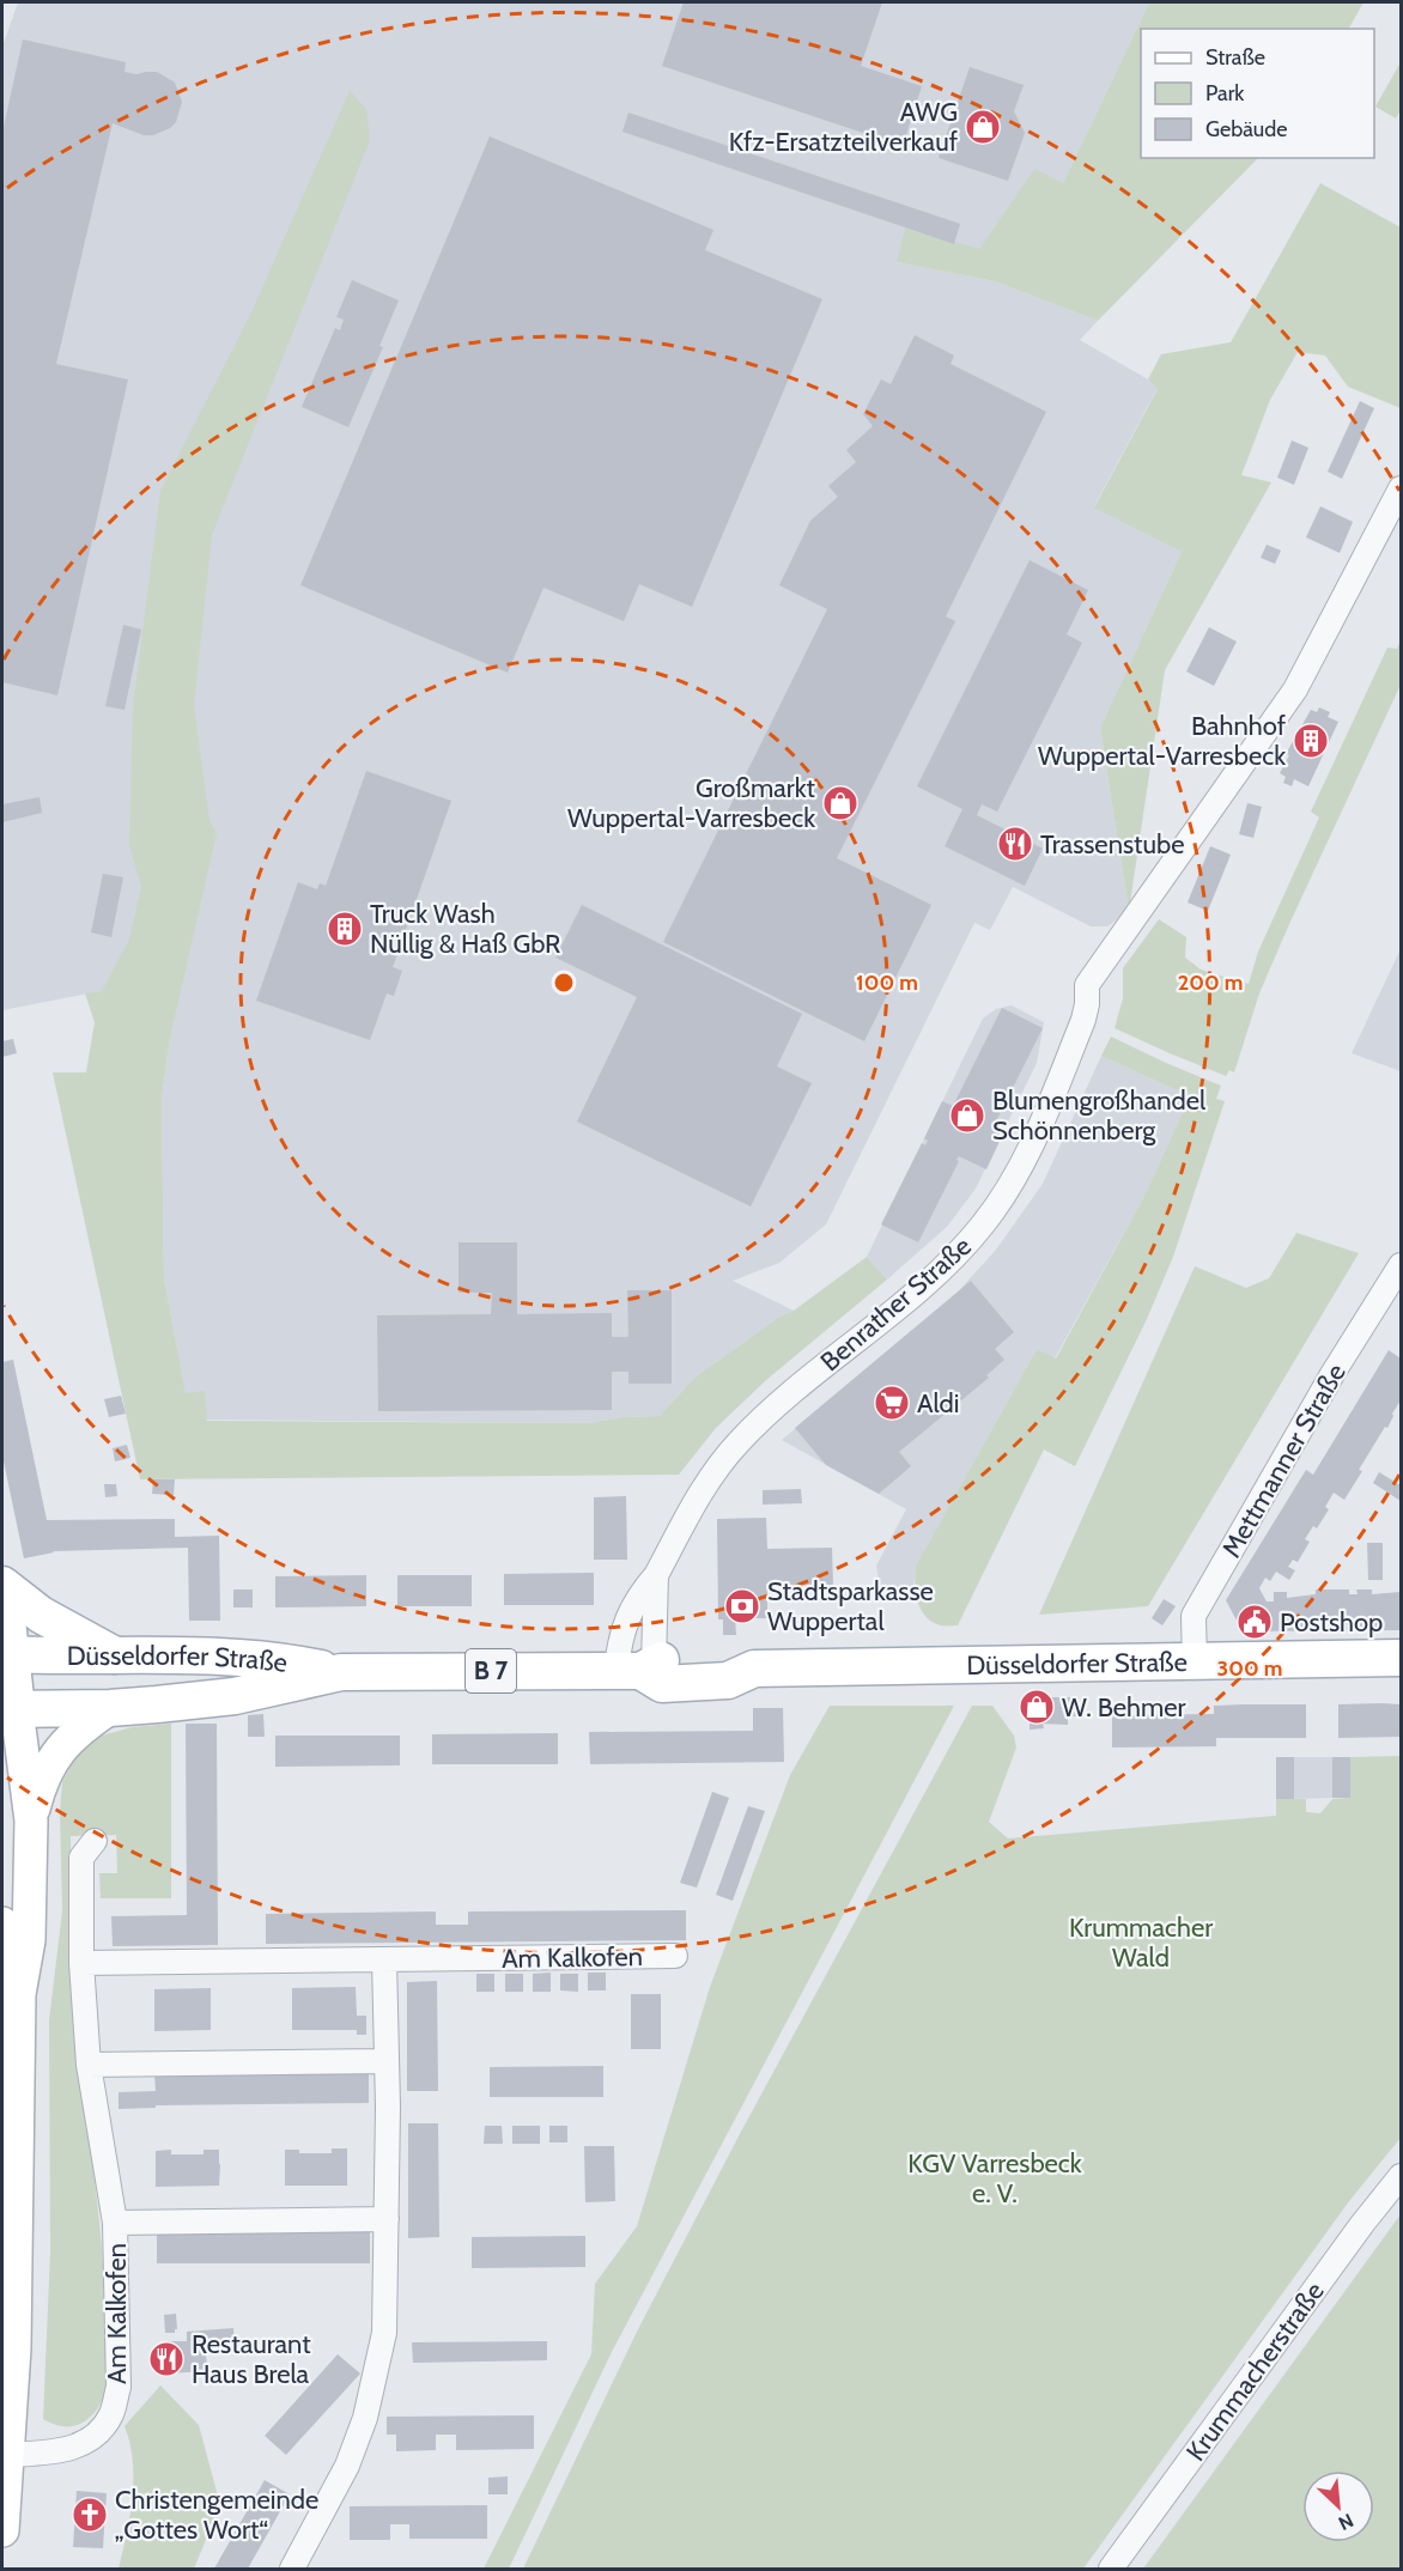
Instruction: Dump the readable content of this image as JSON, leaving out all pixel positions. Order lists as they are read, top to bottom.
{
  "streets": {
    "main road": ["Düsseldorfer Straße", "B 7"],
    "street": [
      "Benrather Straße",
      "Mettmanner Straße",
      "Am Kalkofen",
      "Krummacherstraße"
    ]
  },
  "crossings": [
    ["Benrather Straße", "Düsseldorfer Straße"],
    ["Mettmanner Straße", "Düsseldorfer Straße"],
    ["Düsseldorfer Straße", "B 7"]
  ],
  "parks": ["Krummacher Wald", "KGV Varresbeck e. V."],
  "places": {
    "shop": [
      "AWG Kfz-Ersatzteilverkauf",
      "Großmarkt Wuppertal-Varresbeck",
      "Blumengroßhandel Schönnenberg",
      "W. Behmer"
    ],
    "building": ["Bahnhof Wuppertal-Varresbeck", "Truck Wash Nüllig & Haß GbR"],
    "restaurant": ["Trassenstube", "Restaurant Haus Brela"],
    "supermarket": ["Aldi"],
    "bank": ["Stadtsparkasse Wuppertal"],
    "public building": ["Postshop"],
    "church": ["Christengemeinde „Gottes Wort“"]
  },
  "legend": ["Straße", "Park", "Gebäude"],
  "north": "bottom right",
  "rings": ["100 m", "200 m", "300 m"]
}
